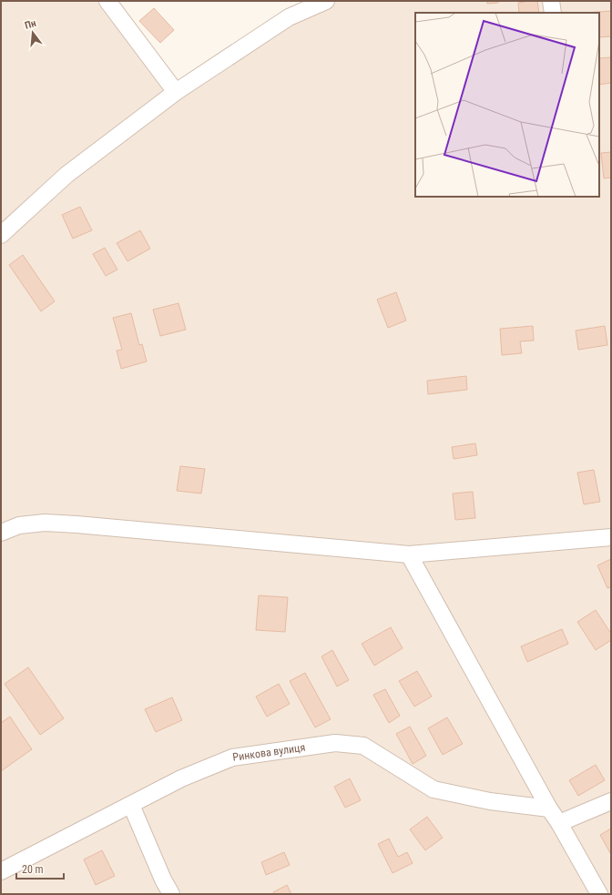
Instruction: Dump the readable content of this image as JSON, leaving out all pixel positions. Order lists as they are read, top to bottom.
{
  "streets": {
    "street": ["Ринкова вулиця"]
  },
  "scale_bar": "20 m",
  "north": "top"
}
